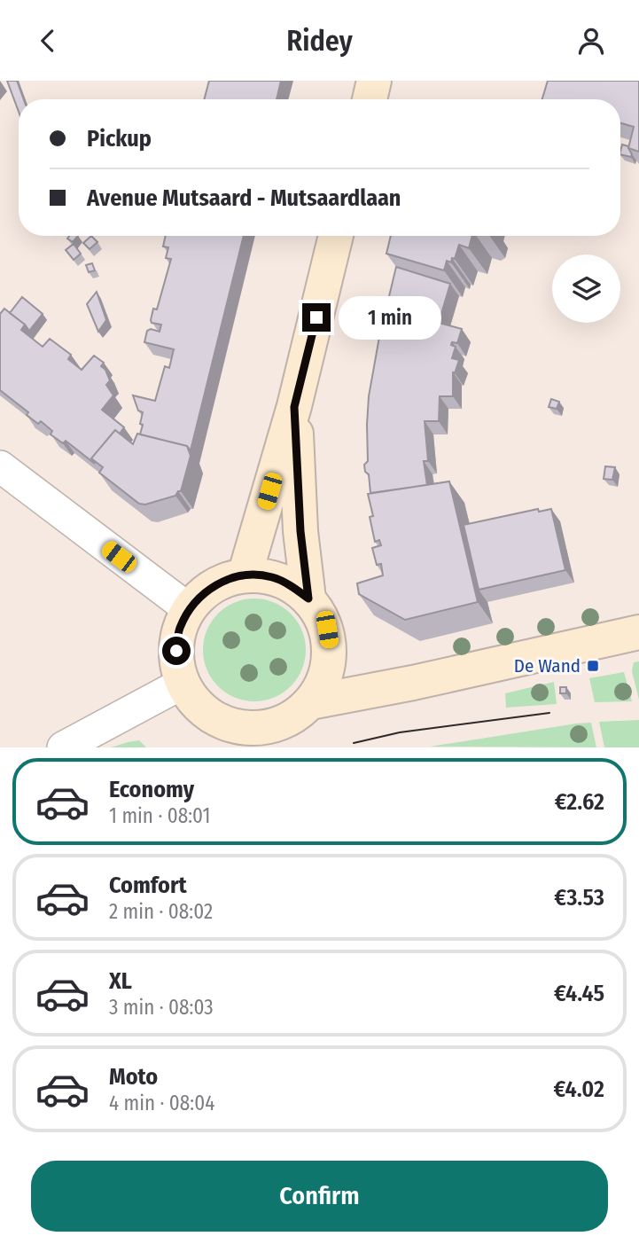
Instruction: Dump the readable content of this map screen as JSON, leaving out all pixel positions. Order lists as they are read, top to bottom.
{
  "places": {
    "transit": ["De Wand"]
  },
  "page": {
    "header": "Ridey",
    "banner": ["Pickup", "Avenue Mutsaard - Mutsaardlaan"],
    "bubble": "1 min",
    "list": [
      {
        "name": "Economy",
        "note": "1 min · 08:01",
        "value": "€2.62"
      },
      {
        "name": "Comfort",
        "note": "2 min · 08:02",
        "value": "€3.53"
      },
      {
        "name": "XL",
        "note": "3 min · 08:03",
        "value": "€4.45"
      },
      {
        "name": "Moto",
        "note": "4 min · 08:04",
        "value": "€4.02"
      }
    ],
    "buttons": "Confirm"
  }
}
